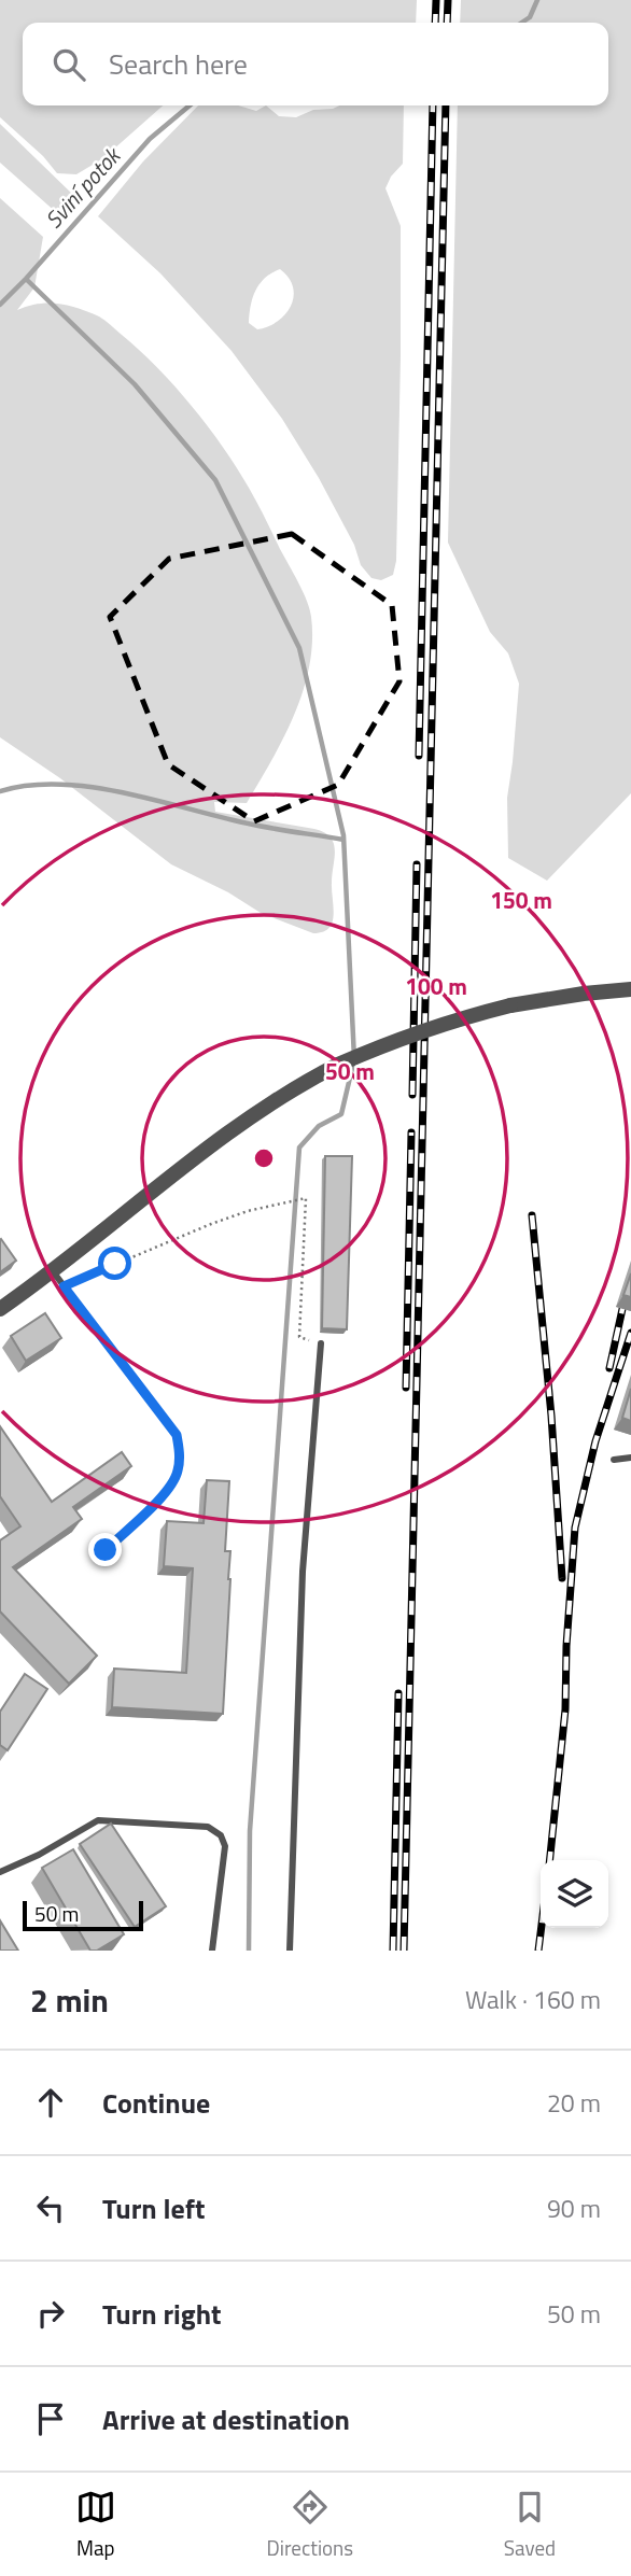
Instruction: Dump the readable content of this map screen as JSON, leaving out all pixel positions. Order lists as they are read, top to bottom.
{
  "water": ["Sviní potok"],
  "scale_bar": "50 m",
  "page": {
    "search": "Search here",
    "scale": "50 m",
    "heading": ["2 min", "Walk · 160 m"],
    "list": [
      ["Continue", "20 m"],
      ["Turn left", "90 m"],
      ["Turn right", "50 m"],
      "Arrive at destination"
    ],
    "nav": ["Map", "Directions", "Saved"]
  },
  "rings": ["150 m", "100 m", "50 m"]
}
